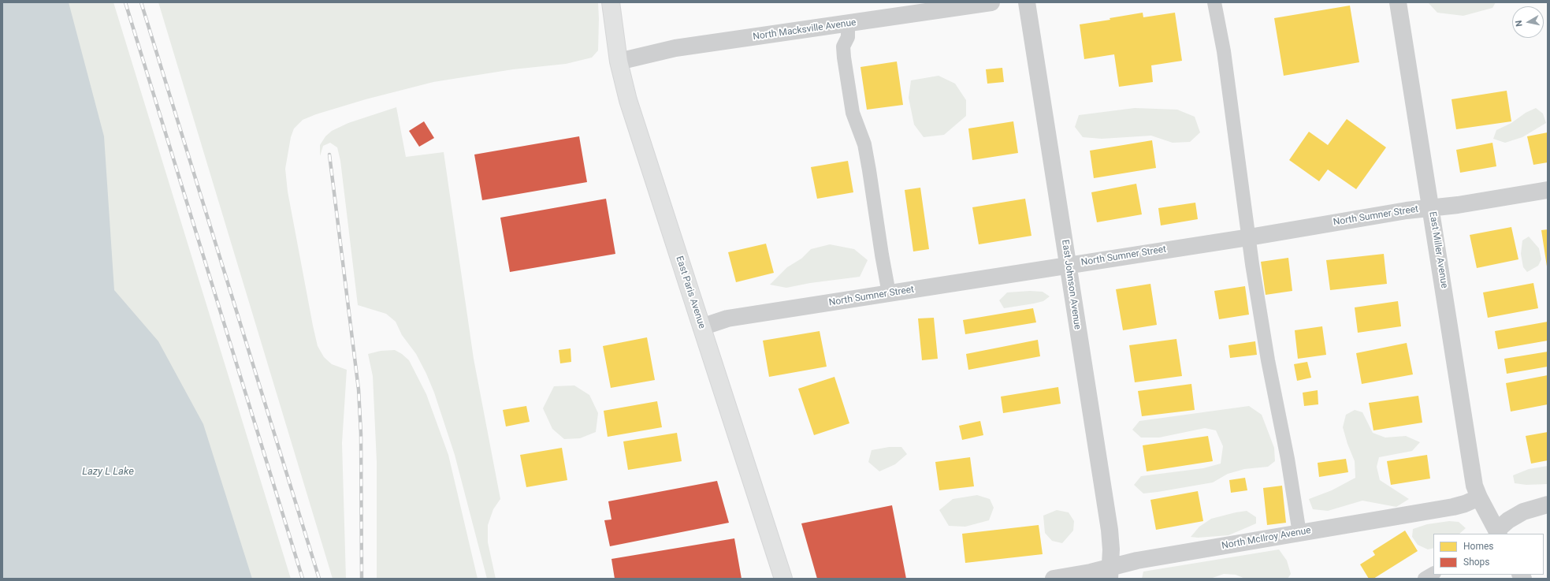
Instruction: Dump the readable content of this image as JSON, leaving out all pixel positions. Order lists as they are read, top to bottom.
{
  "streets": {
    "street": [
      "North Macksville Avenue",
      "North Sumner Street",
      "East Miller Avenue",
      "East Johnson Avenue",
      "East Paris Avenue",
      "North McIlroy Avenue"
    ]
  },
  "crossings": [
    ["North Macksville Avenue", "East Paris Avenue"],
    ["North Sumner Street", "East Miller Avenue"],
    ["North Sumner Street", "East Johnson Avenue"],
    ["North Sumner Street", "East Paris Avenue"],
    ["East Miller Avenue", "North McIlroy Avenue"],
    ["East Johnson Avenue", "North McIlroy Avenue"]
  ],
  "water": ["Lazy L Lake"],
  "legend": ["Homes", "Shops"],
  "north": "left"
}
